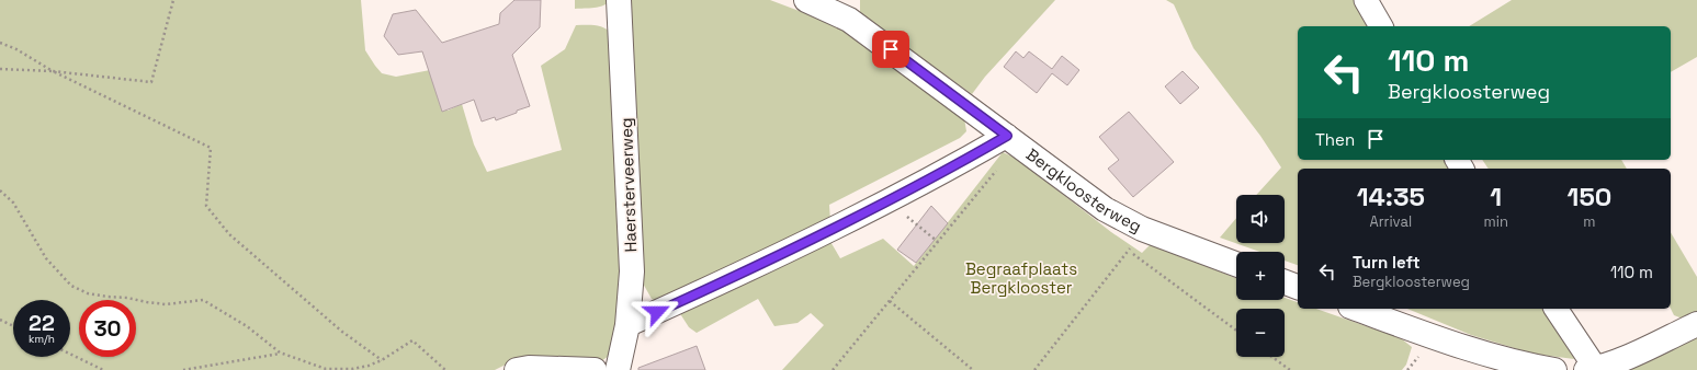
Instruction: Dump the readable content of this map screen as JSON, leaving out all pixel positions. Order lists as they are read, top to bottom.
{
  "streets": {
    "street": ["Haersterveerweg", "Bergkloosterweg"]
  },
  "parks": ["Begraafplaats Bergklooster"],
  "page": {
    "turn": ["110 m", "Bergkloosterweg"],
    "then": "Then",
    "eta": [
      "14:35",
      "Arrival",
      "1",
      "min",
      "150",
      "m"
    ],
    "map_buttons": ["+", "−"],
    "list": [
      {
        "name": "Turn left",
        "note": "Bergkloosterweg",
        "value": "110 m"
      }
    ],
    "speed": "22 km/h",
    "limit": "30"
  }
}
